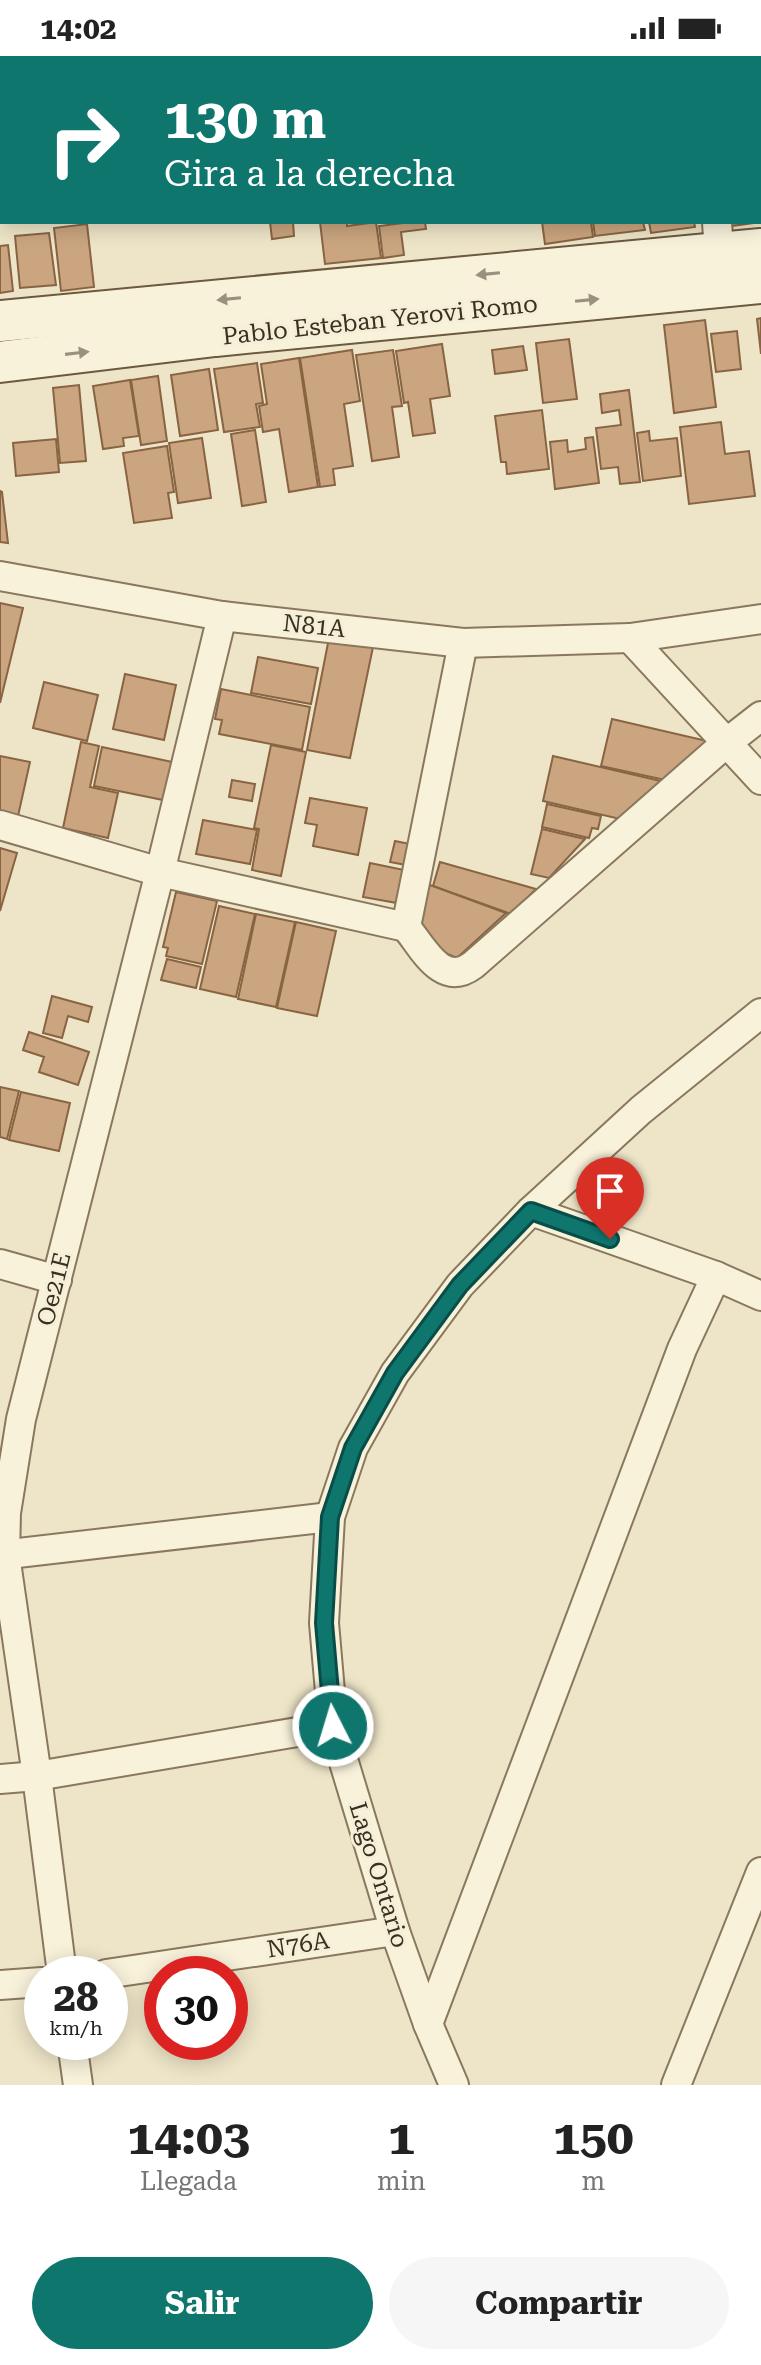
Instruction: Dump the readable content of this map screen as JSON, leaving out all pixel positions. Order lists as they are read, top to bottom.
{
  "streets": {
    "street": [
      "Pablo Esteban Yerovi Romo",
      "N81A",
      "Oe21E",
      "Lago Ontario",
      "N76A"
    ]
  },
  "crossings": [
    ["N81A", "Oe21E"],
    ["Lago Ontario", "N76A"]
  ],
  "page": {
    "status": "14:02",
    "turn": ["130 m", "Gira a la derecha"],
    "speed": "28 km/h",
    "limit": "30",
    "eta": [
      "14:03",
      "Llegada",
      "1",
      "min",
      "150",
      "m"
    ],
    "buttons": ["Salir", "Compartir"]
  }
}
